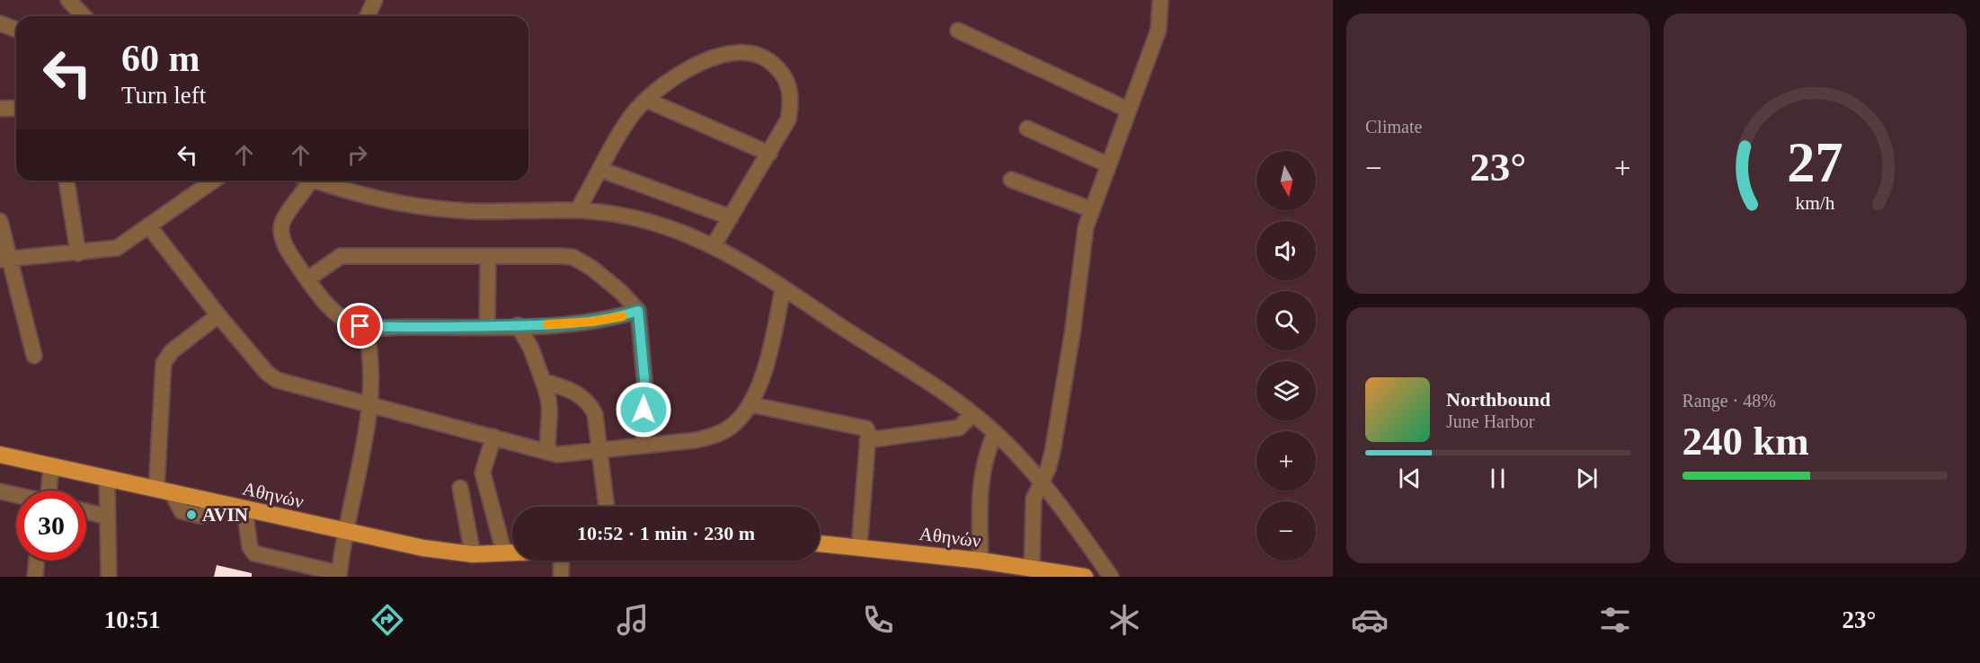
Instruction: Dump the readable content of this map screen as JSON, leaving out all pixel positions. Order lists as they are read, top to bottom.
{
  "streets": {
    "main road": ["Αθηνών"]
  },
  "places": ["AVIN"],
  "north": "bottom",
  "page": {
    "tile": [
      "Climate",
      ["Range · 48%", "240 km"]
    ],
    "turn": ["60 m", "Turn left"],
    "heat": ["−", "23°", "+"],
    "map_buttons": ["+", "−"],
    "song": ["Northbound", "June Harbor"],
    "limit": "30",
    "trip": "10:52 · 1 min · 230 m",
    "tabs": ["10:51", "23°"],
    "gauge": ["27", "km/h"]
  }
}
